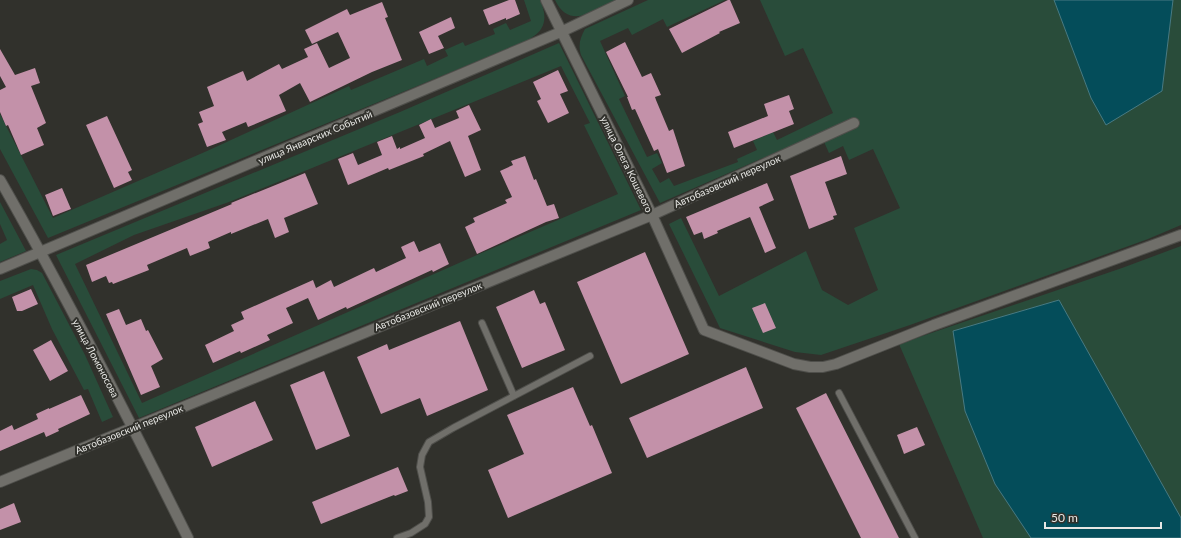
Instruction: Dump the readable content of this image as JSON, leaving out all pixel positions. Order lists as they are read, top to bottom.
{
  "streets": {
    "street": [
      "улица Январских Событий",
      "улица Олега Кошевого",
      "Автобазовский переулок",
      "улица Ломоносова"
    ]
  },
  "crossings": [
    ["улица Январских Событий", "улица Олега Кошевого"],
    ["улица Январских Событий", "улица Ломоносова"],
    ["улица Олега Кошевого", "Автобазовский переулок"],
    ["Автобазовский переулок", "улица Ломоносова"]
  ],
  "scale_bar": "50 m"
}
